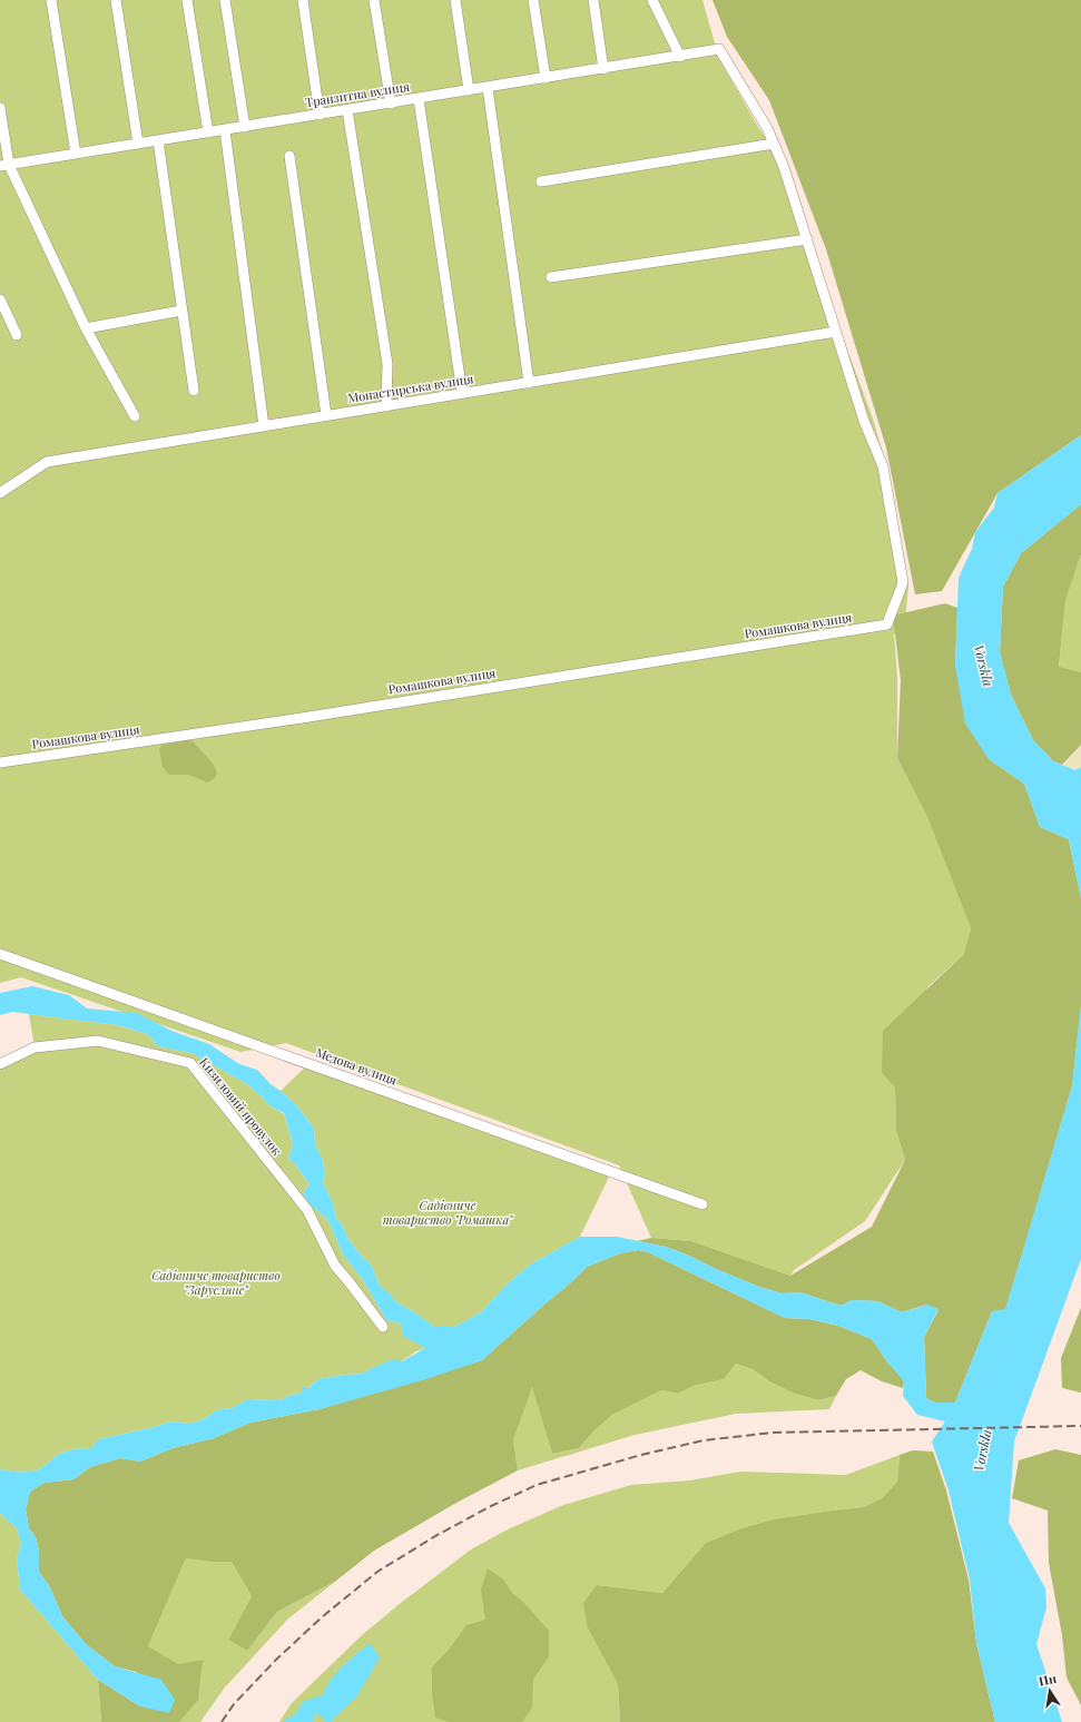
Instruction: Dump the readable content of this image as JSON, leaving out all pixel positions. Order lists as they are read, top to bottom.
{
  "streets": {
    "street": [
      "Транзитна вулиця",
      "Монастирська вулиця",
      "Ромашкова вулиця",
      "Медова вулиця",
      "Кизиловий провулок"
    ]
  },
  "crossings": [
    ["Монастирська вулиця", "Ромашкова вулиця"]
  ],
  "water": ["Vorskla"],
  "parks": ["Садівниче товариство \"Ромашка\"", "Садівниче товариство \"Зарусляне\""],
  "north": "top"
}
